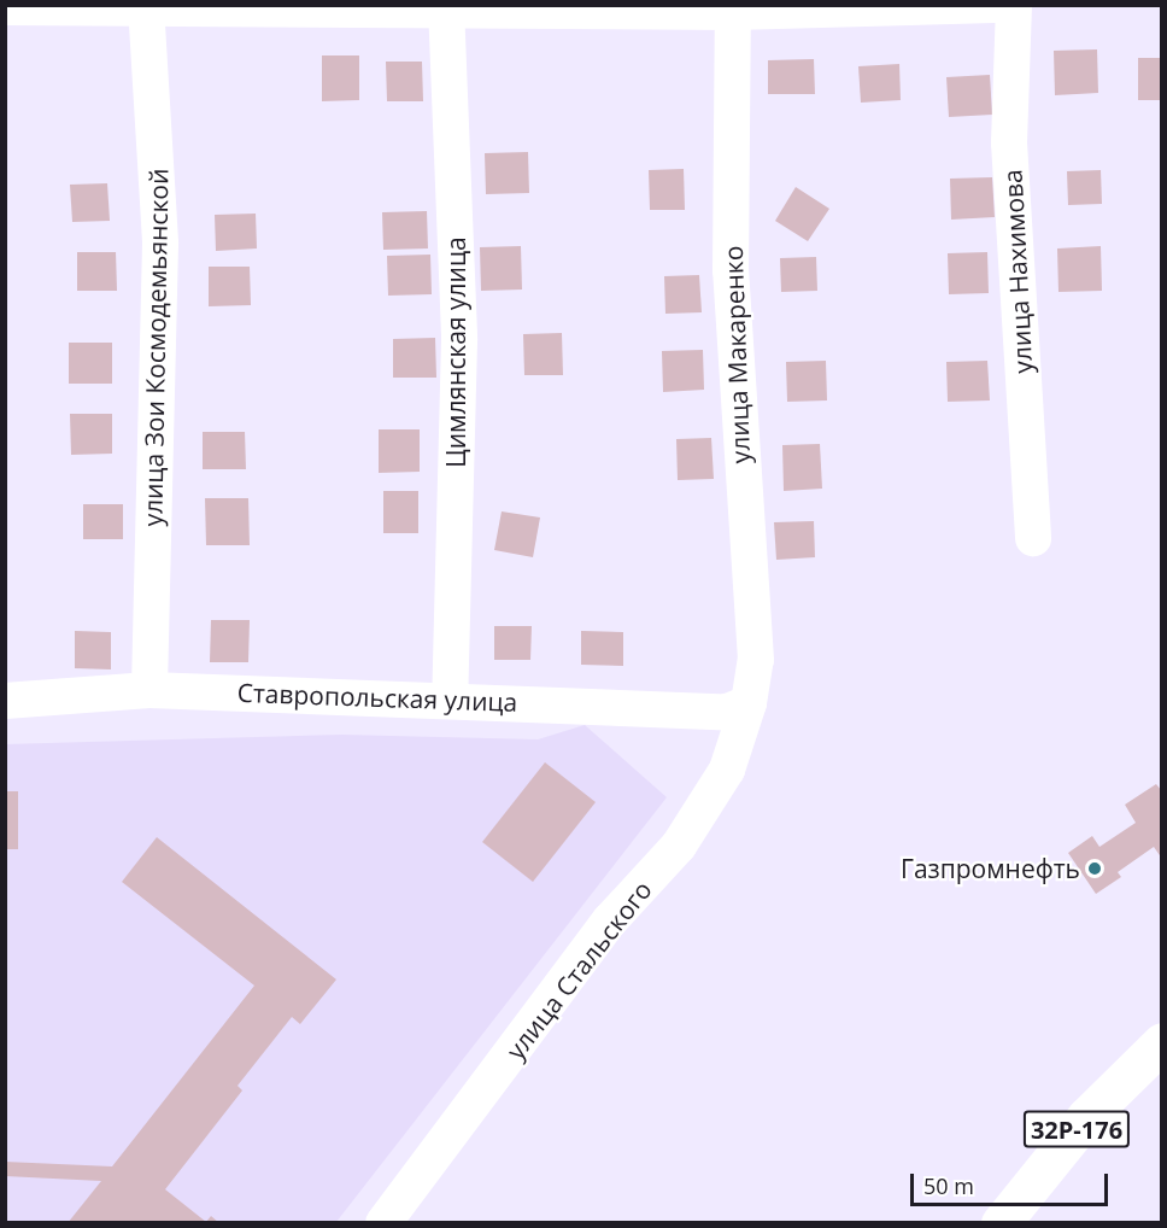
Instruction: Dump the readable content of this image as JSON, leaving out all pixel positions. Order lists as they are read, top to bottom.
{
  "streets": {
    "main road": ["32Р-176"],
    "street": [
      "улица Нахимова",
      "улица Зои Космодемьянской",
      "Цимлянская улица",
      "улица Макаренко",
      "Ставропольская улица",
      "улица Стальского"
    ]
  },
  "crossings": [
    ["улица Зои Космодемьянской", "Ставропольская улица"],
    ["Цимлянская улица", "Ставропольская улица"],
    ["улица Макаренко", "Ставропольская улица"],
    ["улица Макаренко", "улица Стальского"],
    ["Ставропольская улица", "улица Стальского"]
  ],
  "places": ["Газпромнефть"],
  "scale_bar": "50 m"
}
